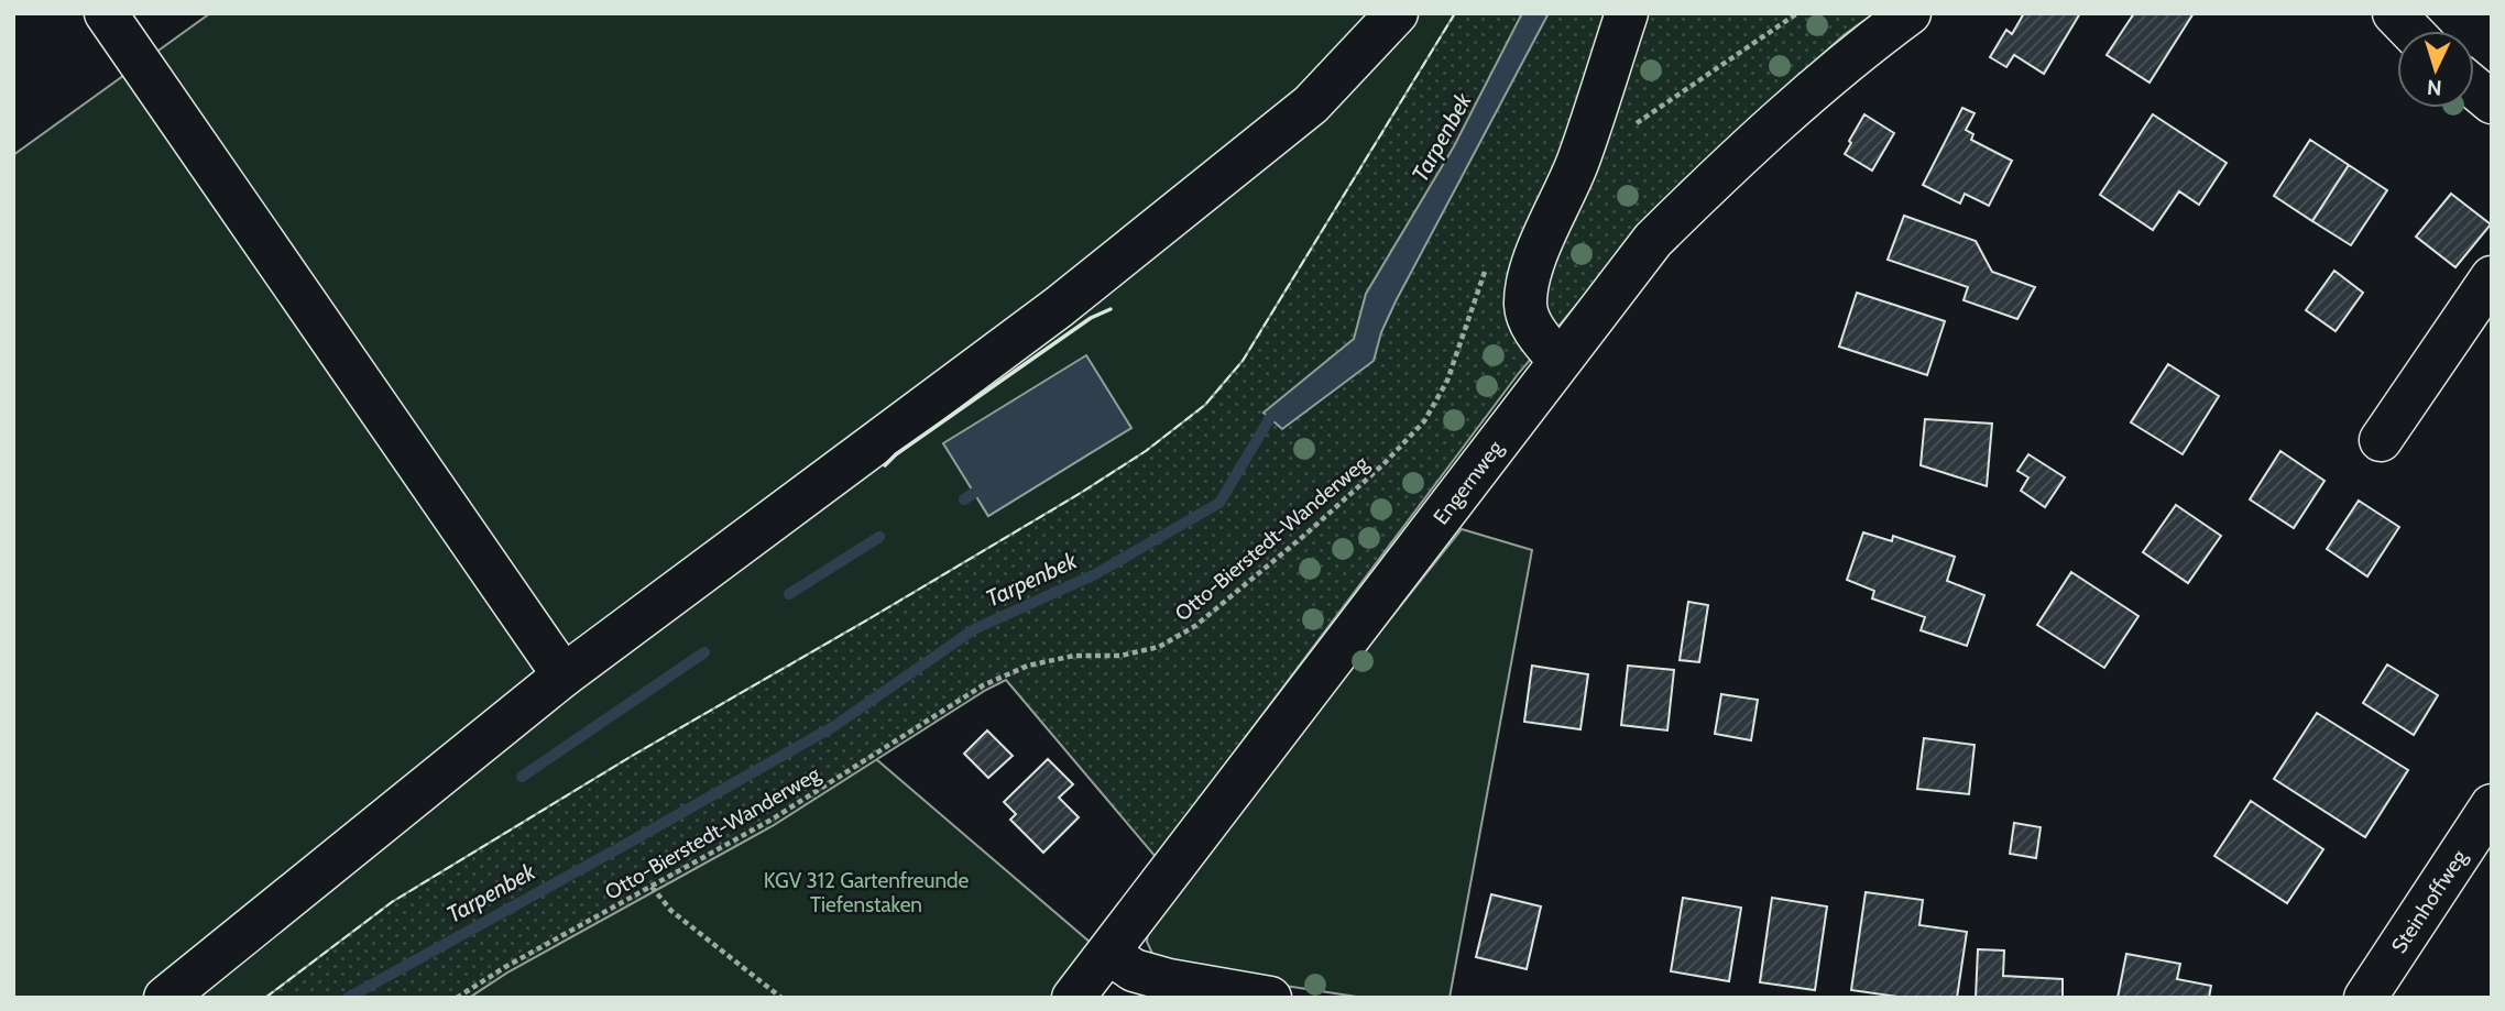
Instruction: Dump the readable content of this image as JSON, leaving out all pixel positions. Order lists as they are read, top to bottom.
{
  "streets": {
    "street": ["Engernweg", "Steinhoffweg"],
    "path": ["Otto-Bierstedt-Wanderweg"]
  },
  "water": ["Tarpenbek"],
  "parks": ["KGV 312 Gartenfreunde Tiefenstaken"],
  "north": "bottom"
}
